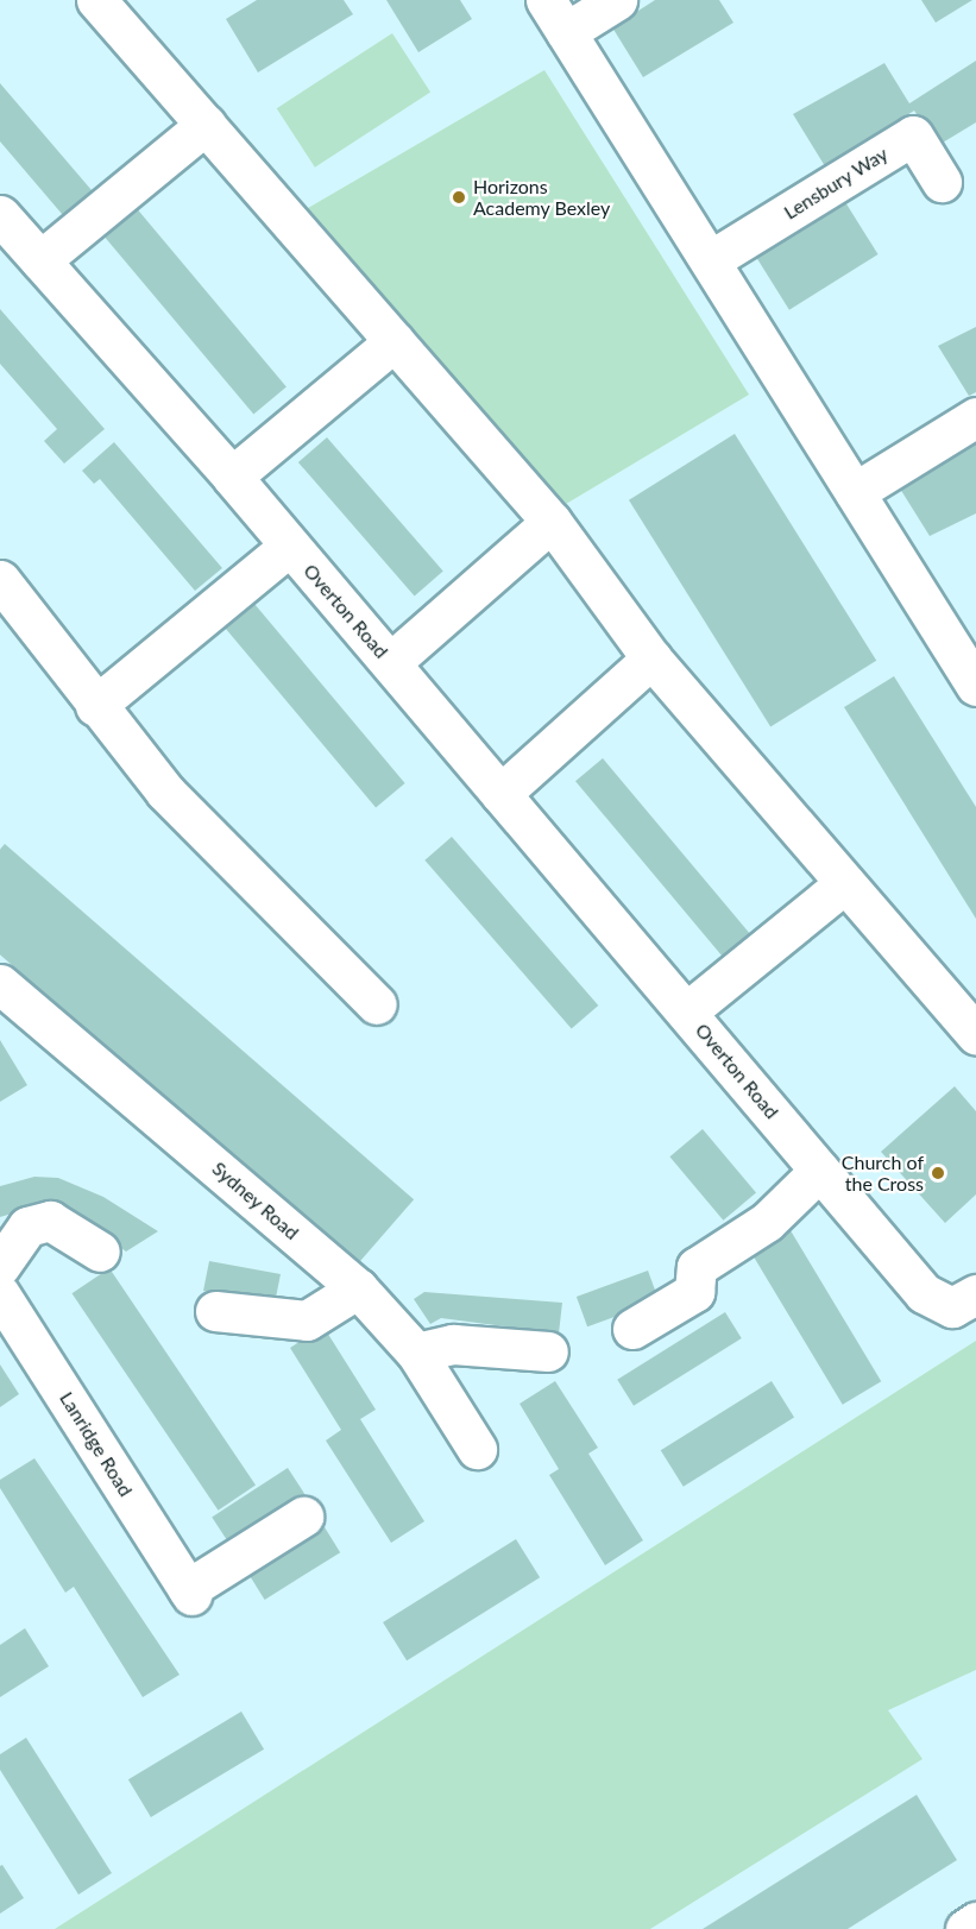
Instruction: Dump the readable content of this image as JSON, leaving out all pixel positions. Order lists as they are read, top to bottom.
{
  "streets": {
    "street": [
      "Lensbury Way",
      "Overton Road",
      "Sydney Road",
      "Lanridge Road"
    ]
  },
  "places": ["Horizons Academy Bexley", "Church of the Cross"]
}
